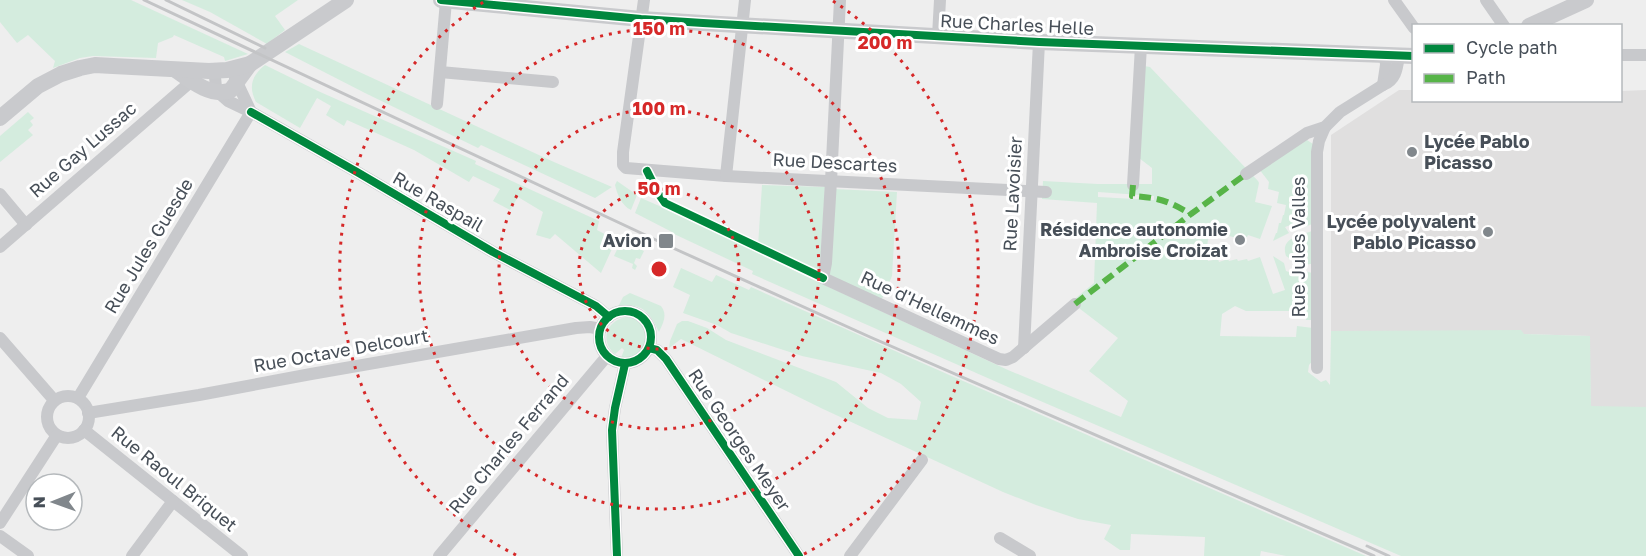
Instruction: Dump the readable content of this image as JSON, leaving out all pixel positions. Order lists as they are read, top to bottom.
{
  "streets": {
    "street": [
      "Rue Charles Helle",
      "Rue Gay Lussac",
      "Rue Descartes",
      "Rue Lavoisier",
      "Rue Raspail",
      "Rue Jules Guesde",
      "Rue Jules Valles",
      "Rue d'Hellemmes",
      "Rue Octave Delcourt",
      "Rue Georges Meyer",
      "Rue Charles Ferrand",
      "Rue Raoul Briquet"
    ]
  },
  "crossings": [
    ["Rue Charles Helle", "Rue Descartes"],
    ["Rue Charles Helle", "Rue Lavoisier"],
    ["Rue Descartes", "Rue Lavoisier"],
    ["Rue Descartes", "Rue d'Hellemmes"],
    ["Rue Lavoisier", "Rue d'Hellemmes"],
    ["Rue Raspail", "Rue Jules Guesde"],
    ["Rue Raspail", "Rue Octave Delcourt"],
    ["Rue Raspail", "Rue Georges Meyer"],
    ["Rue Raspail", "Rue Charles Ferrand"],
    ["Rue Jules Guesde", "Rue Octave Delcourt"],
    ["Rue Jules Guesde", "Rue Raoul Briquet"],
    ["Rue Octave Delcourt", "Rue Georges Meyer"],
    ["Rue Octave Delcourt", "Rue Charles Ferrand"],
    ["Rue Octave Delcourt", "Rue Raoul Briquet"],
    ["Rue Georges Meyer", "Rue Charles Ferrand"]
  ],
  "places": {
    "other": ["Lycée Pablo Picasso", "Lycée polyvalent Pablo Picasso", "Résidence autonomie Ambroise Croizat"],
    "transit": ["Avion"]
  },
  "legend": ["Cycle path", "Path"],
  "north": "left",
  "rings": [
    "150 m",
    "200 m",
    "100 m",
    "50 m"
  ]
}
